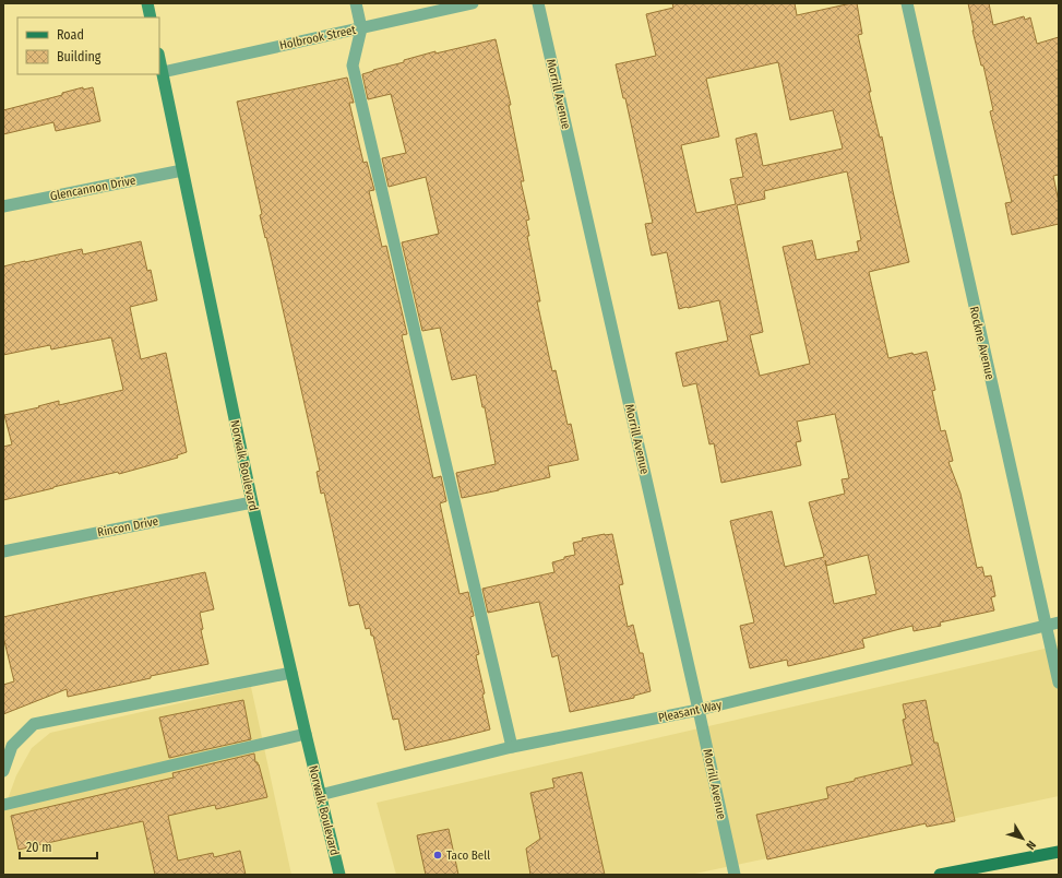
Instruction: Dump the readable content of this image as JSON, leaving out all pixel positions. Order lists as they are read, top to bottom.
{
  "streets": {
    "main road": ["Norwalk Boulevard"],
    "street": [
      "Holbrook Street",
      "Morrill Avenue",
      "Glencannon Drive",
      "Rockne Avenue",
      "Rincon Drive",
      "Pleasant Way"
    ]
  },
  "crossings": [
    ["Holbrook Street", "Norwalk Boulevard"],
    ["Morrill Avenue", "Pleasant Way"],
    ["Glencannon Drive", "Norwalk Boulevard"],
    ["Rockne Avenue", "Pleasant Way"],
    ["Norwalk Boulevard", "Rincon Drive"],
    ["Norwalk Boulevard", "Pleasant Way"]
  ],
  "places": ["Taco Bell"],
  "legend": ["Road", "Building"],
  "scale_bar": "20 m",
  "north": "bottom right"
}
